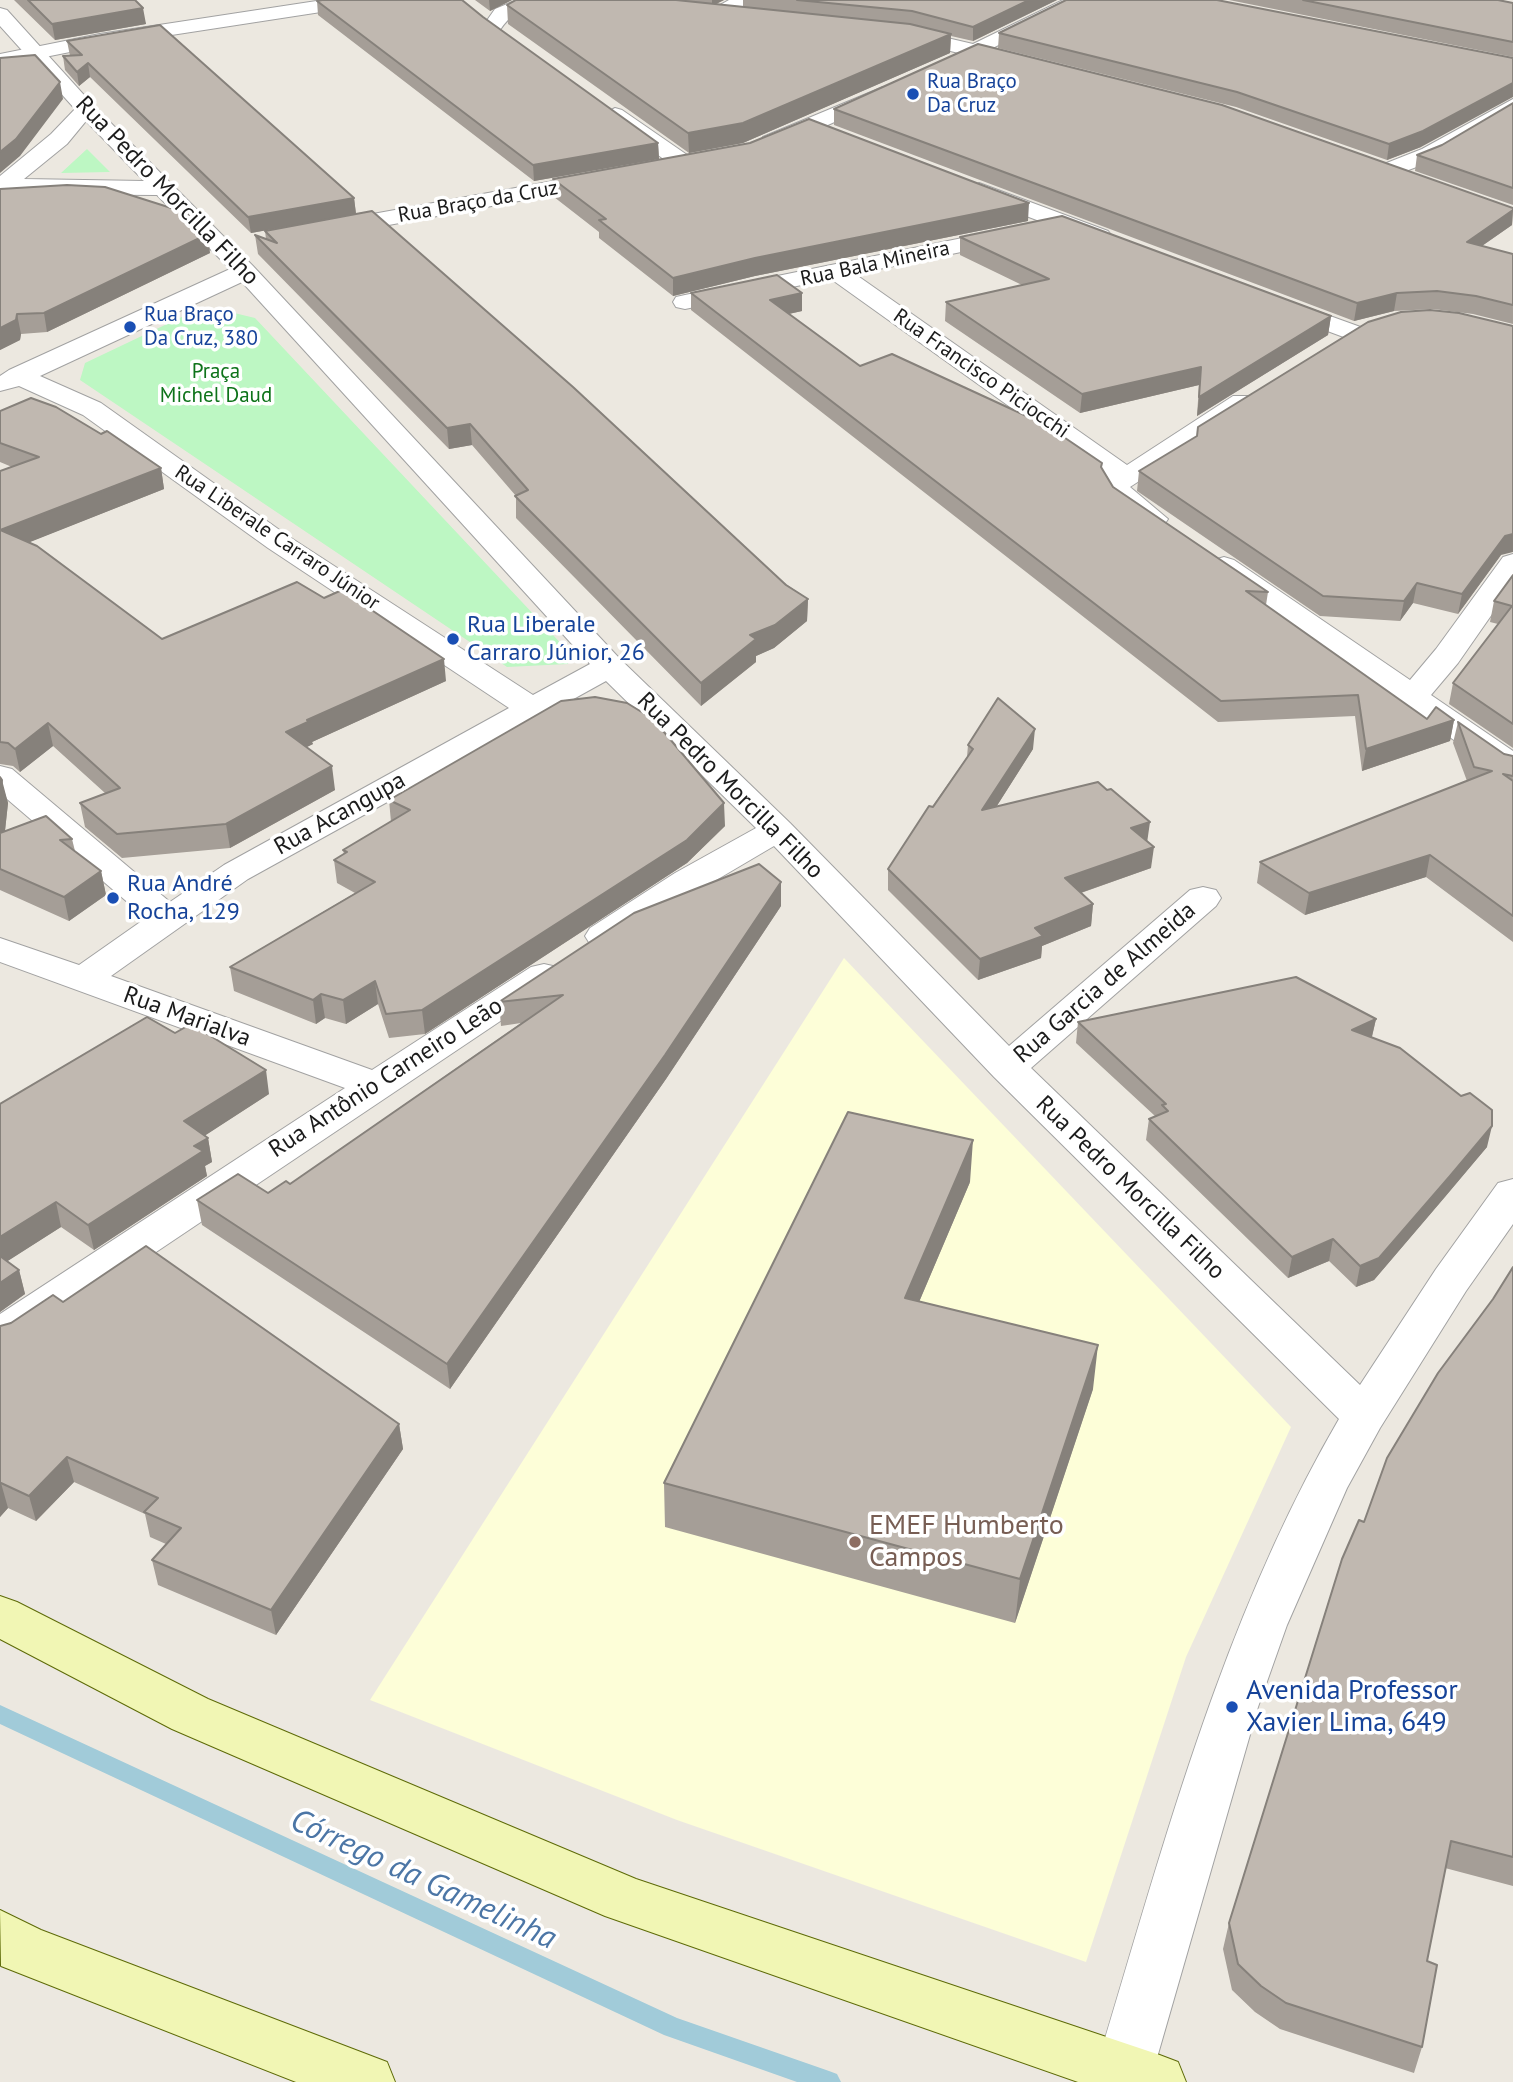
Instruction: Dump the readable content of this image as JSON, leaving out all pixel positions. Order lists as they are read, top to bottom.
{
  "streets": {
    "street": [
      "Rua Pedro Morcilla Filho",
      "Rua Braço da Cruz",
      "Rua Bala Mineira",
      "Rua Francisco Piciocchi",
      "Rua Liberale Carraro Júnior",
      "Rua Acangupa",
      "Rua Garcia de Almeida",
      "Rua Marialva",
      "Rua Antônio Carneiro Leão"
    ]
  },
  "crossings": [
    ["Rua Pedro Morcilla Filho", "Rua Acangupa"],
    ["Rua Pedro Morcilla Filho", "Rua Garcia de Almeida"],
    ["Rua Pedro Morcilla Filho", "Rua Antônio Carneiro Leão"],
    ["Rua Bala Mineira", "Rua Francisco Piciocchi"],
    ["Rua Liberale Carraro Júnior", "Rua Acangupa"],
    ["Rua Acangupa", "Rua Marialva"],
    ["Rua Marialva", "Rua Antônio Carneiro Leão"]
  ],
  "water": ["Córrego da Gamelinha"],
  "parks": ["Praça Michel Daud"],
  "places": [
    "Rua Braço Da Cruz",
    "Rua Braço Da Cruz, 380",
    "Rua Liberale Carraro Júnior, 26",
    "Rua André Rocha, 129",
    "EMEF Humberto Campos",
    "Avenida Professor Xavier Lima, 649"
  ]
}
